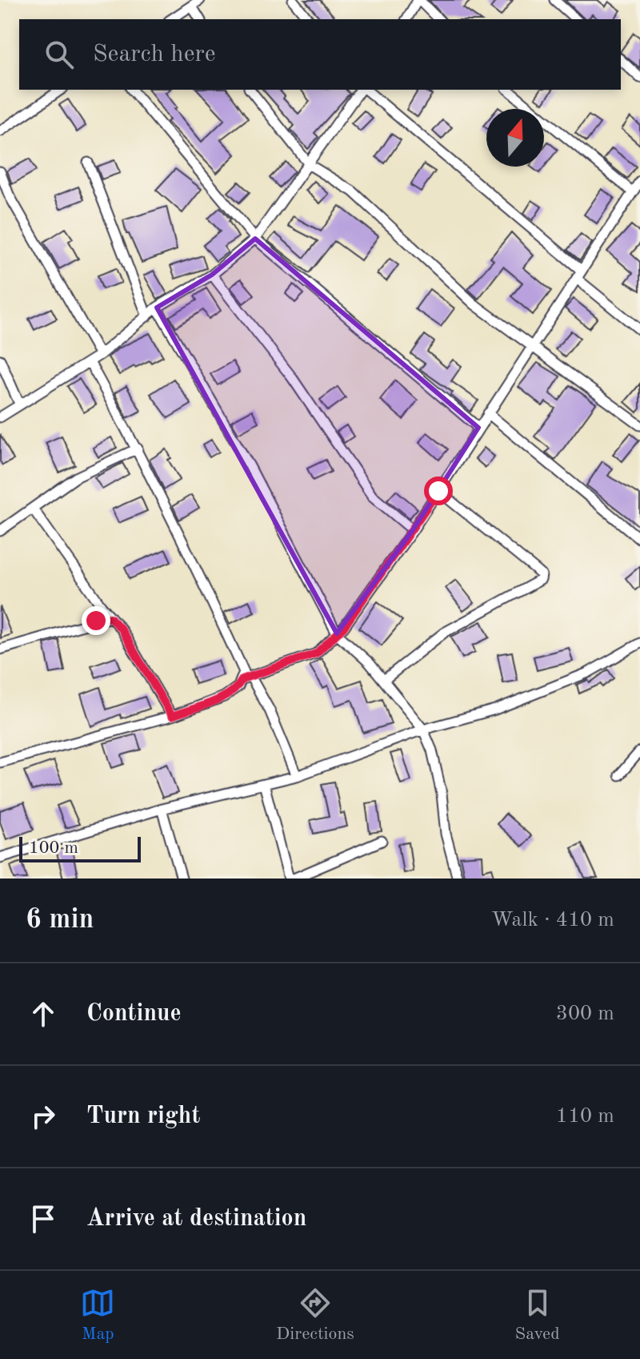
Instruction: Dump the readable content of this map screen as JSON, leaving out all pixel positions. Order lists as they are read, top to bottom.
{
  "scale_bar": "100 m",
  "north": "top",
  "page": {
    "search": "Search here",
    "scale": "100 m",
    "heading": ["6 min", "Walk · 410 m"],
    "list": [
      ["Continue", "300 m"],
      ["Turn right", "110 m"],
      "Arrive at destination"
    ],
    "nav": ["Map", "Directions", "Saved"]
  }
}
